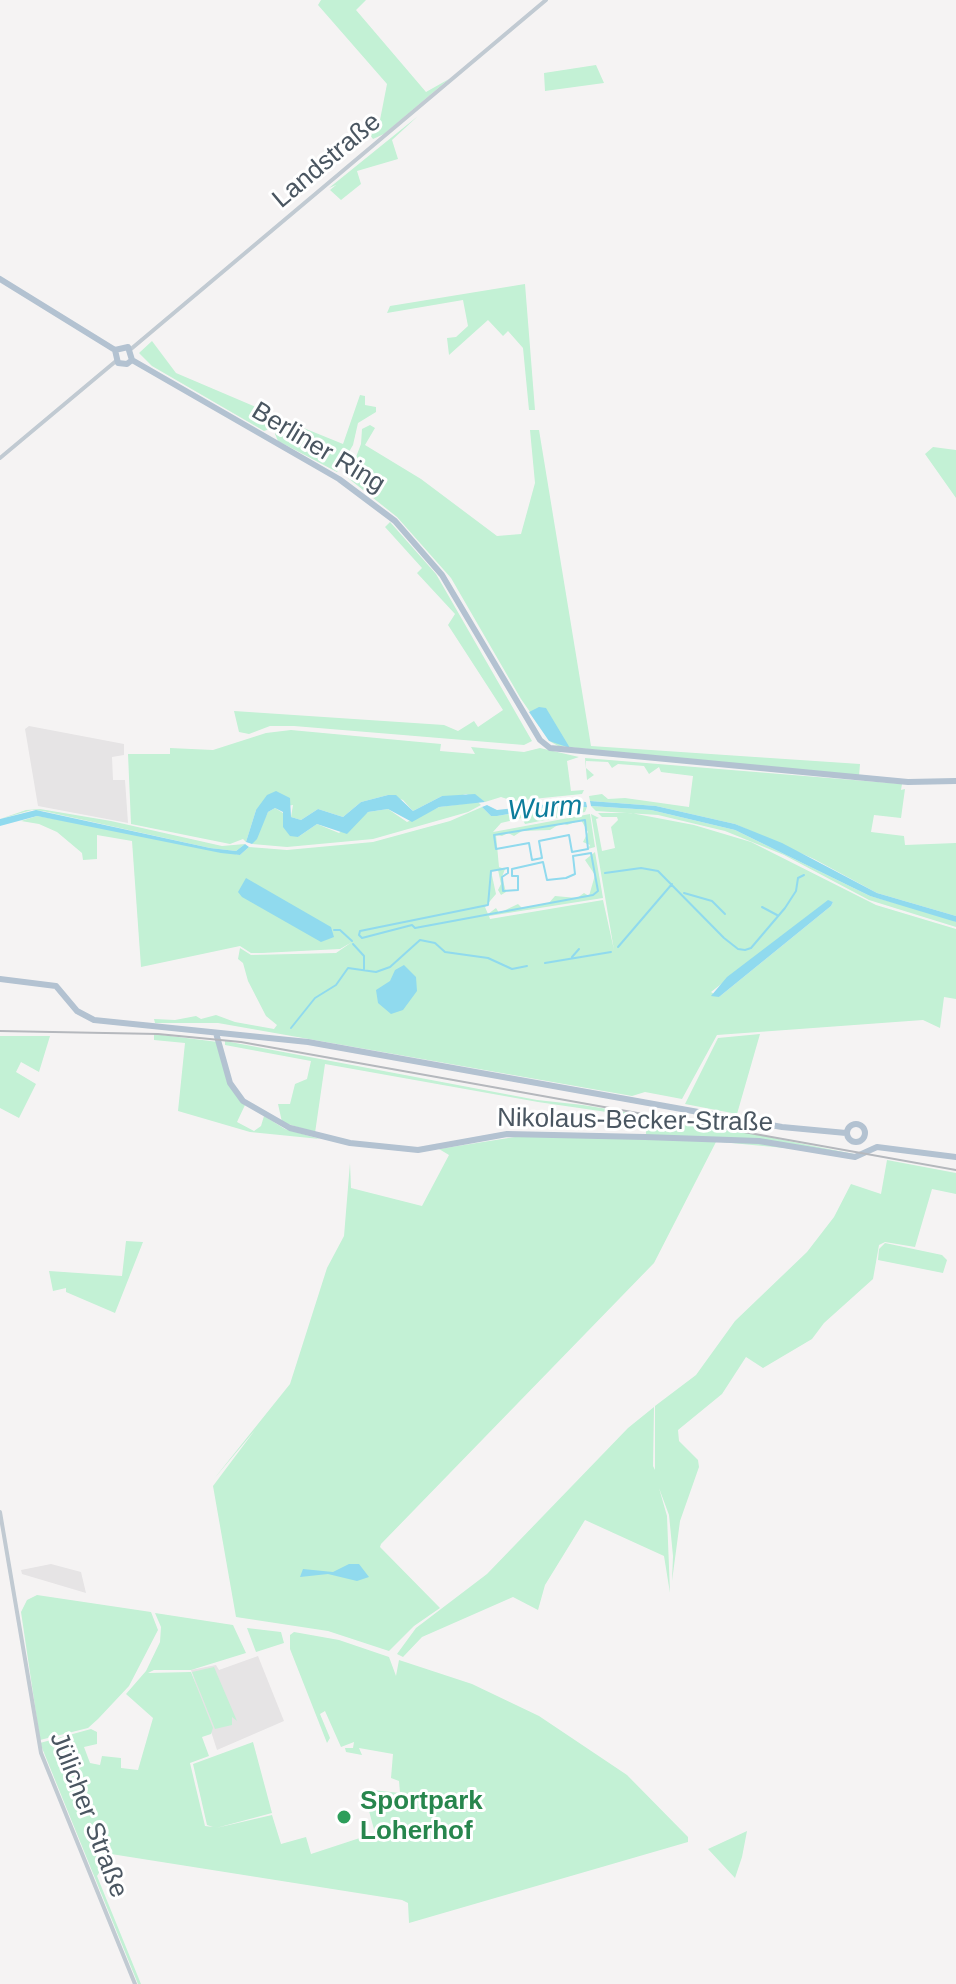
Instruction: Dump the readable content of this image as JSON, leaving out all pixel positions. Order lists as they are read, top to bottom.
{
  "streets": {
    "main road": ["Berliner Ring", "Nikolaus-Becker-Straße"],
    "street": ["Landstraße", "Jülicher Straße"]
  },
  "crossings": [
    ["Landstraße", "Berliner Ring"]
  ],
  "water": ["Wurm"],
  "places": ["Sportpark Loherhof"]
}
